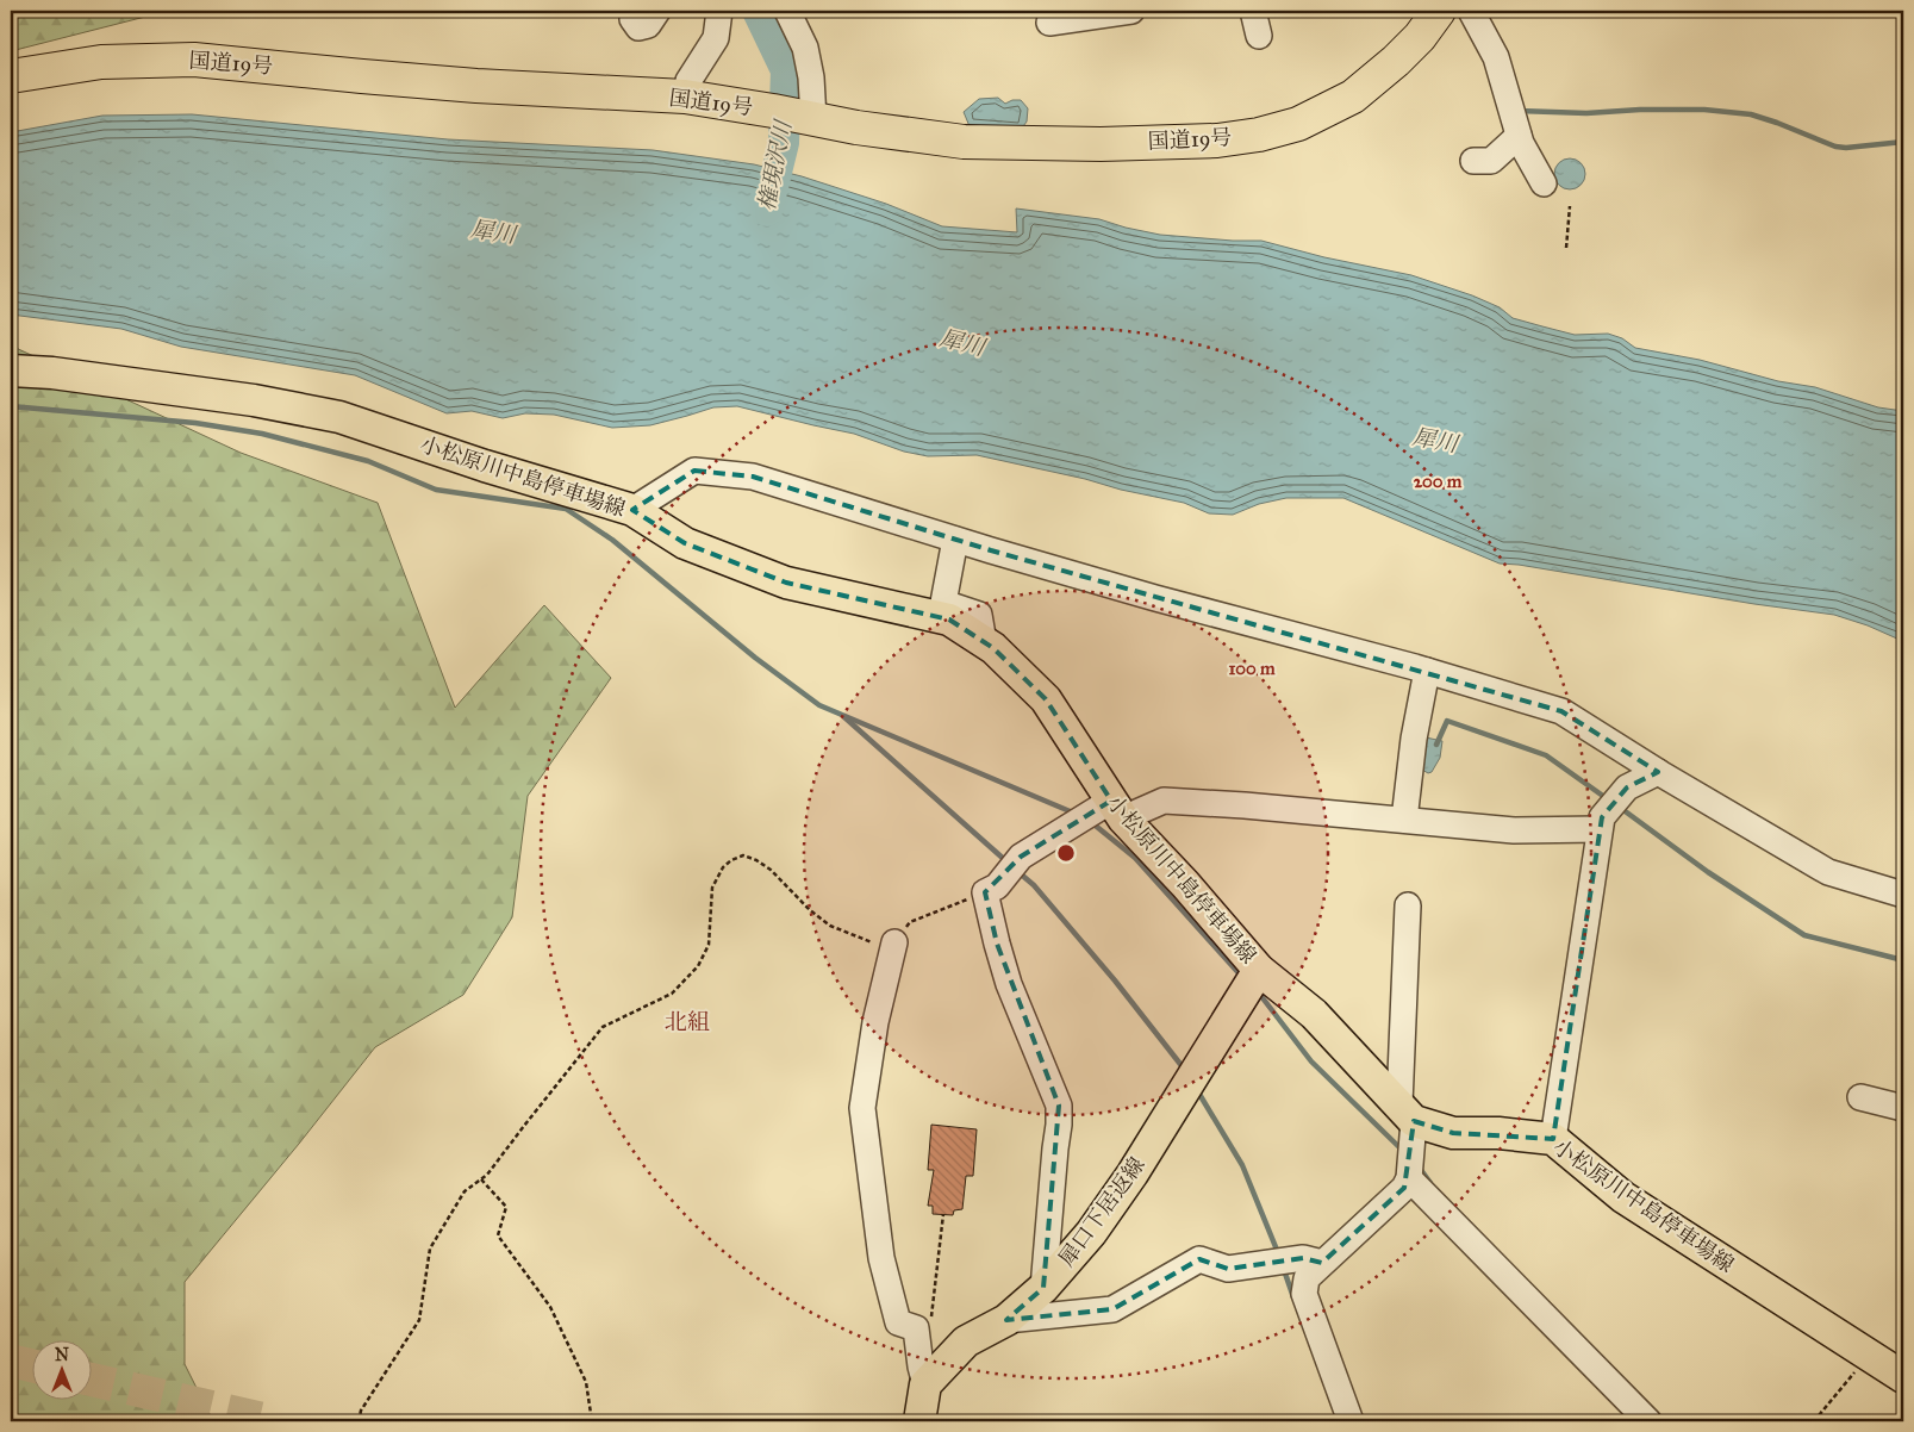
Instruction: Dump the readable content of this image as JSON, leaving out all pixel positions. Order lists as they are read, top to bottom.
{
  "streets": {
    "highway": ["国道19号"],
    "main road": ["小松原川中島停車場線", "犀口下居返線"]
  },
  "crossings": [
    ["小松原川中島停車場線", "犀口下居返線"]
  ],
  "districts": ["北組"],
  "water": ["権現沢川", "犀川"],
  "north": "top",
  "rings": ["200 m", "100 m"]
}
